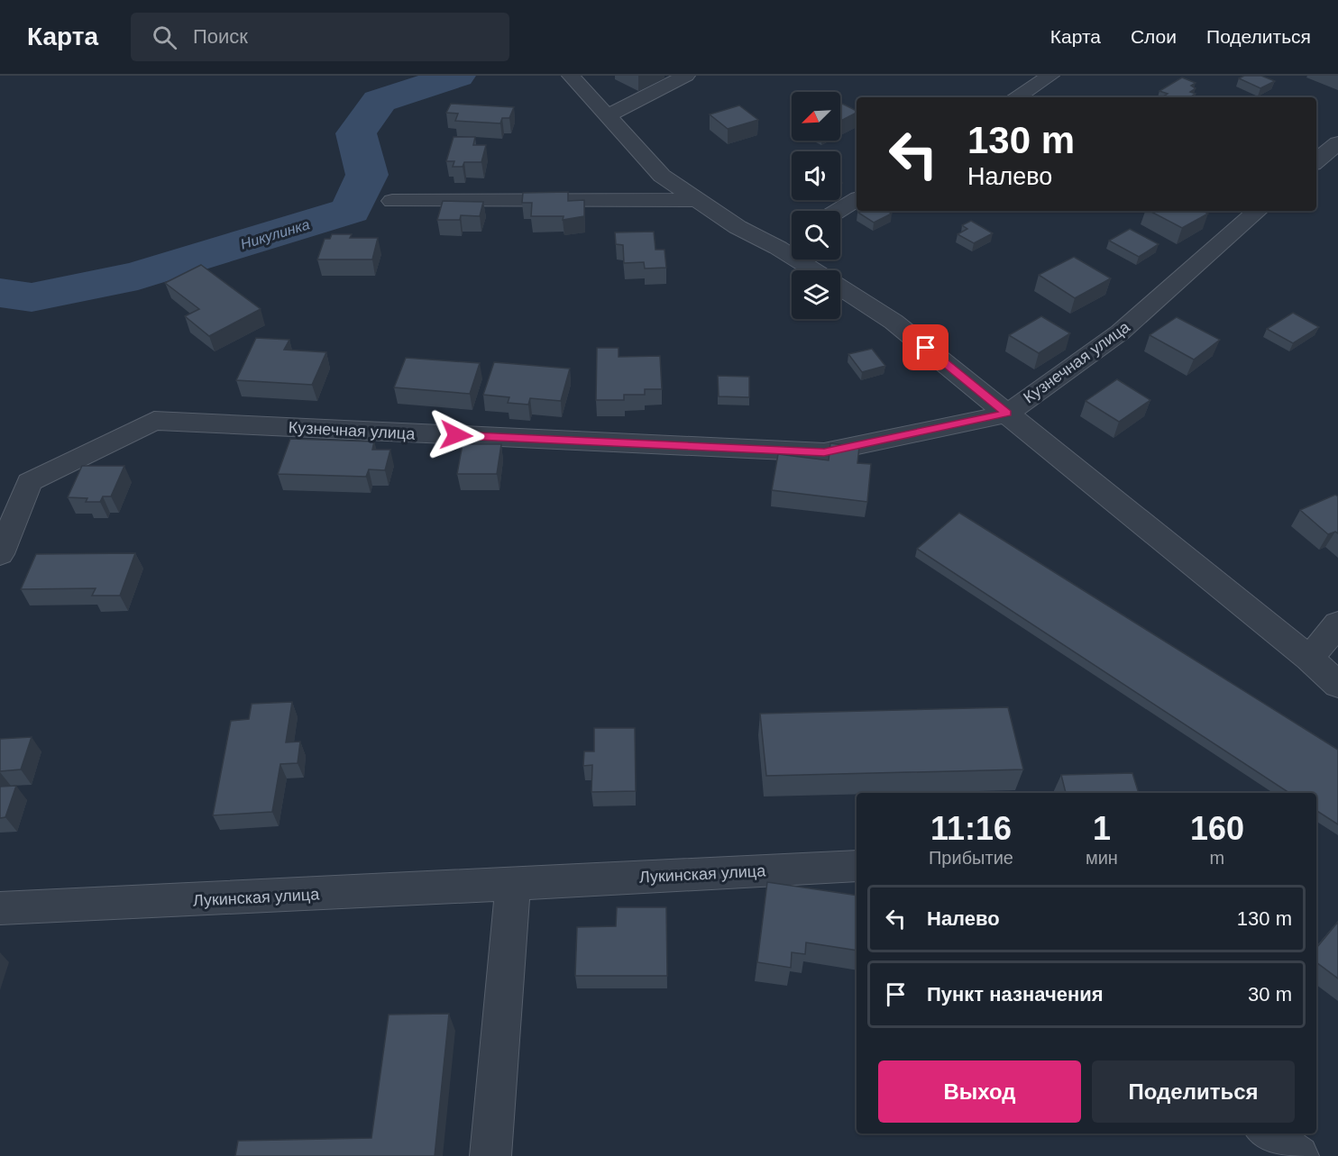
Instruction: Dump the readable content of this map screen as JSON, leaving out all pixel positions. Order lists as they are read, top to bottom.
{
  "streets": {
    "street": ["Кузнечная улица", "Лукинская улица"]
  },
  "water": ["Никулинка"],
  "north": "bottom left",
  "page": {
    "header": "Карта",
    "search": "Поиск",
    "nav": ["Карта", "Слои", "Поделиться"],
    "turn": ["130 m", "Налево"],
    "eta": [
      "11:16",
      "Прибытие",
      "1",
      "мин",
      "160",
      "m"
    ],
    "list": [
      {
        "name": "Налево",
        "value": "130 m"
      },
      {
        "name": "Пункт назначения",
        "value": "30 m"
      }
    ],
    "buttons": ["Выход", "Поделиться"]
  }
}
